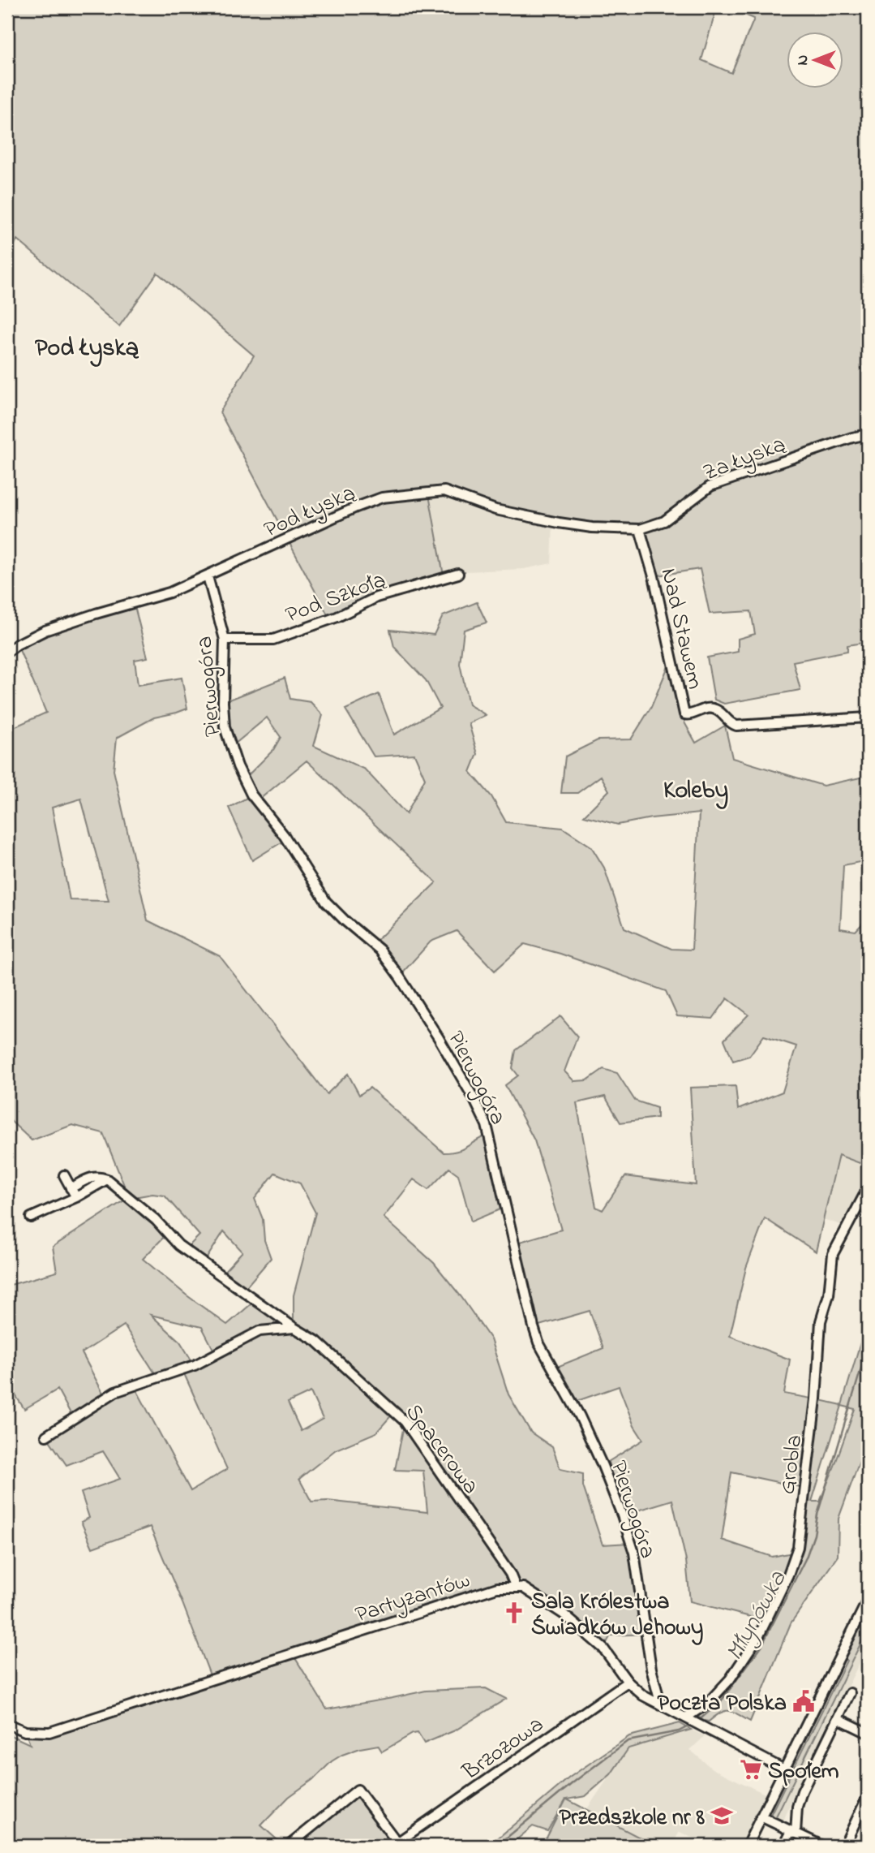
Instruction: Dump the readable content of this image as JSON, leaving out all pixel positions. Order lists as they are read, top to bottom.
{
  "streets": {
    "street": [
      "Za Łyską",
      "Pod Łyską",
      "Pod Szkołą",
      "Nad Stawem",
      "Pierwogóra",
      "Spacerowa",
      "Grobla",
      "Partyzantów",
      "Brzozowa"
    ]
  },
  "crossings": [
    ["Za Łyską", "Pod Łyską"],
    ["Za Łyską", "Nad Stawem"],
    ["Pod Łyską", "Nad Stawem"],
    ["Pod Łyską", "Pierwogóra"],
    ["Pod Szkołą", "Pierwogóra"],
    ["Spacerowa", "Partyzantów"]
  ],
  "districts": ["Pod Łyską", "Koleby"],
  "water": ["Młynówka"],
  "places": {
    "church": ["Sala Królestwa Świadków Jehowy"],
    "public building": ["Poczta Polska"],
    "supermarket": ["Społem"],
    "school or university": ["Przedszkole nr 8"]
  },
  "north": "left"
}
